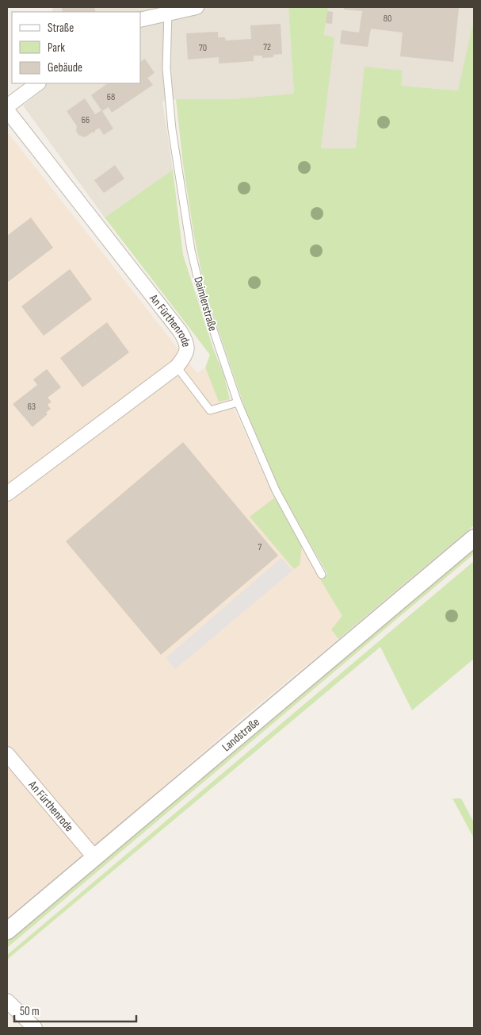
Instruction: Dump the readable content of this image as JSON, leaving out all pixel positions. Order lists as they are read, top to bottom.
{
  "streets": {
    "street": ["An Fürthenrode", "Landstraße"],
    "lane": ["Daimlerstraße"]
  },
  "crossings": [
    ["An Fürthenrode", "Landstraße"]
  ],
  "house_numbers": [
    "80",
    "72",
    "70",
    "68",
    "66",
    "63",
    "7"
  ],
  "legend": ["Straße", "Park", "Gebäude"],
  "scale_bar": "50 m"
}
